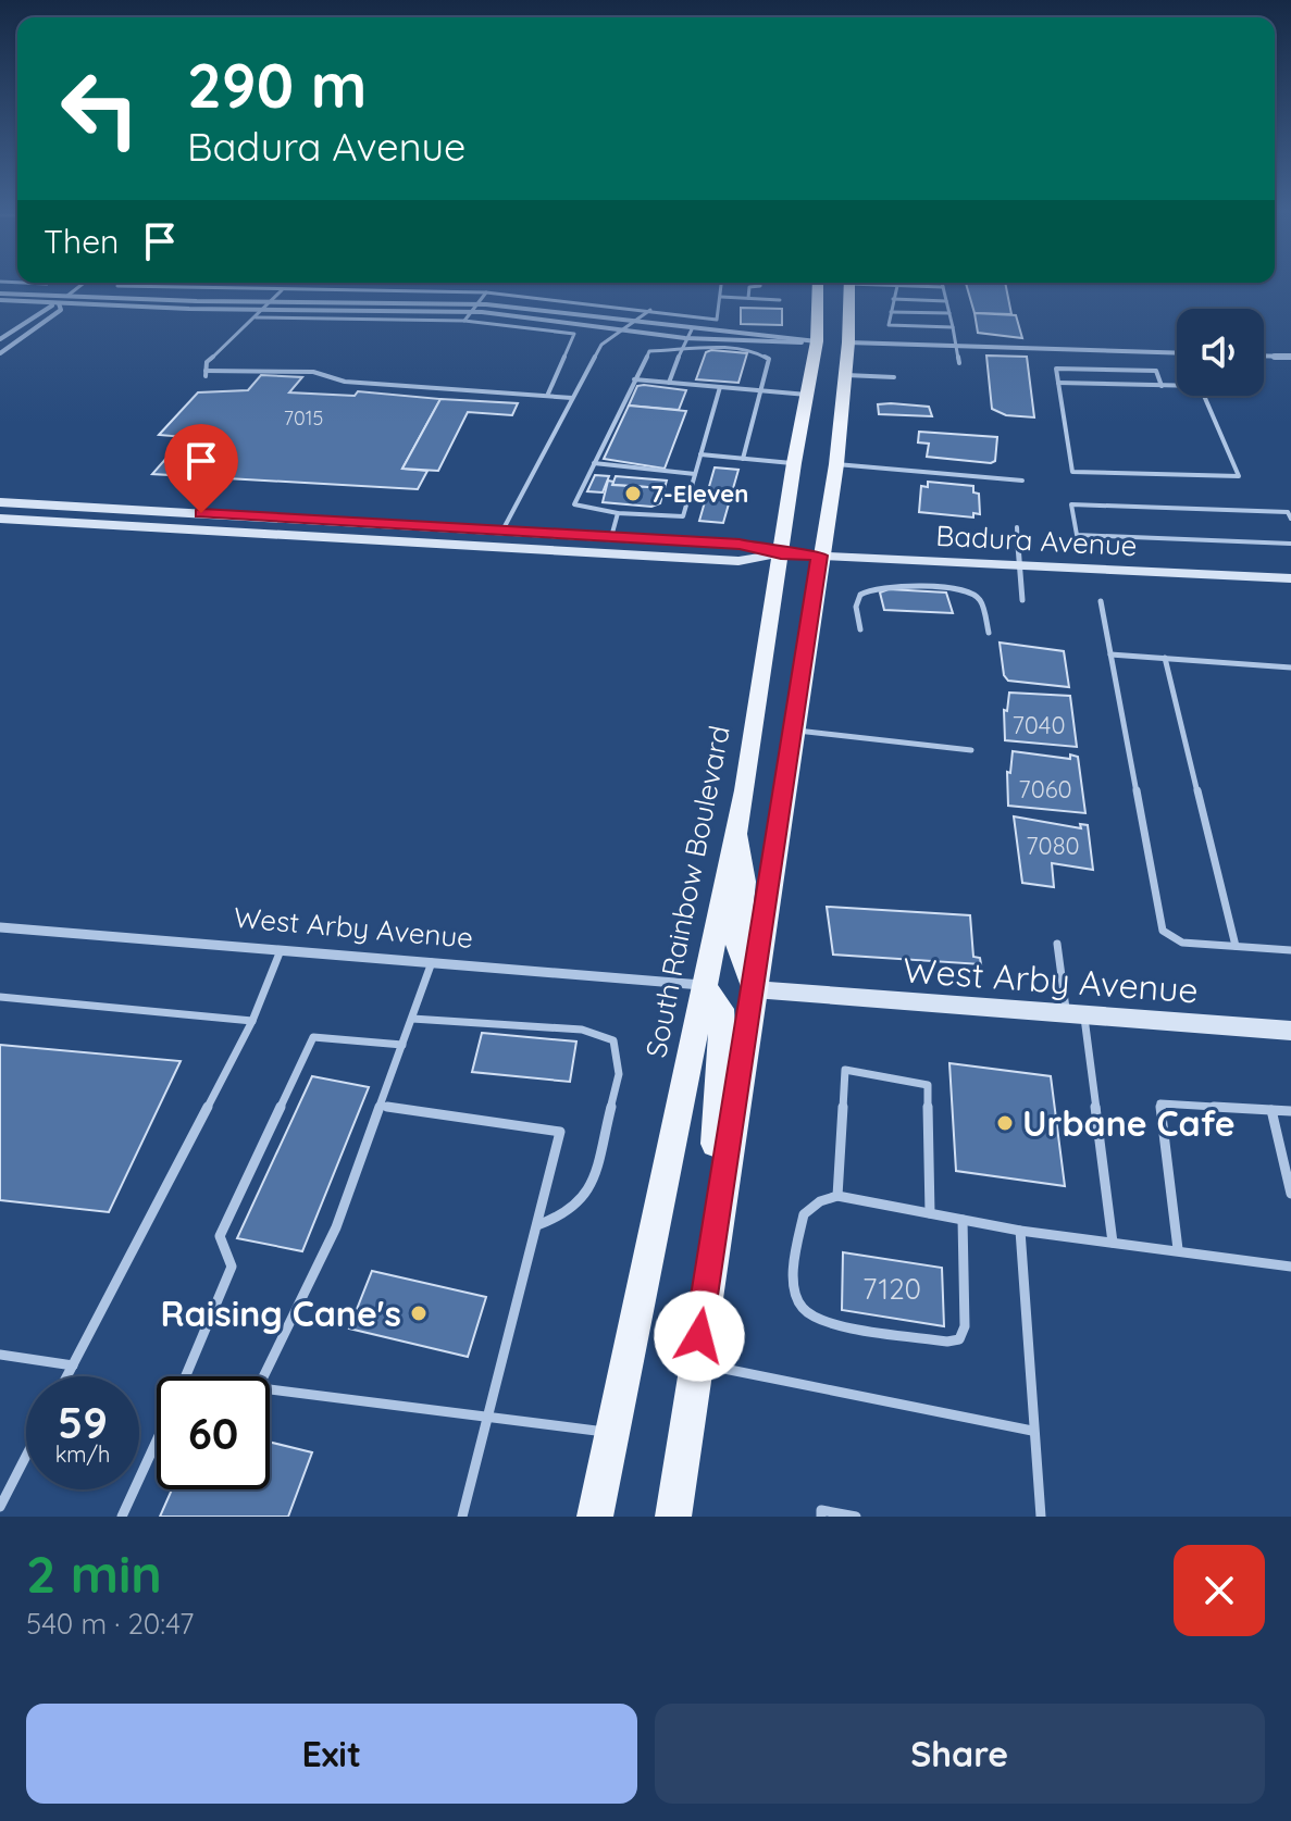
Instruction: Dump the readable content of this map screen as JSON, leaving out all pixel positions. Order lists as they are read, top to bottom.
{
  "streets": {
    "main road": ["Badura Avenue", "South Rainbow Boulevard", "West Arby Avenue"]
  },
  "crossings": [
    ["Badura Avenue", "South Rainbow Boulevard"],
    ["South Rainbow Boulevard", "West Arby Avenue"]
  ],
  "places": ["7-Eleven", "Urbane Cafe", "Raising Cane's"],
  "house_numbers": [
    "7015",
    "7040",
    "7060",
    "7080",
    "7120"
  ],
  "page": {
    "turn": ["290 m", "Badura Avenue"],
    "then": "Then",
    "speed": "59 km/h",
    "limit": "60",
    "heading": ["2 min", "540 m · 20:47"],
    "buttons": ["Exit", "Share"]
  }
}
